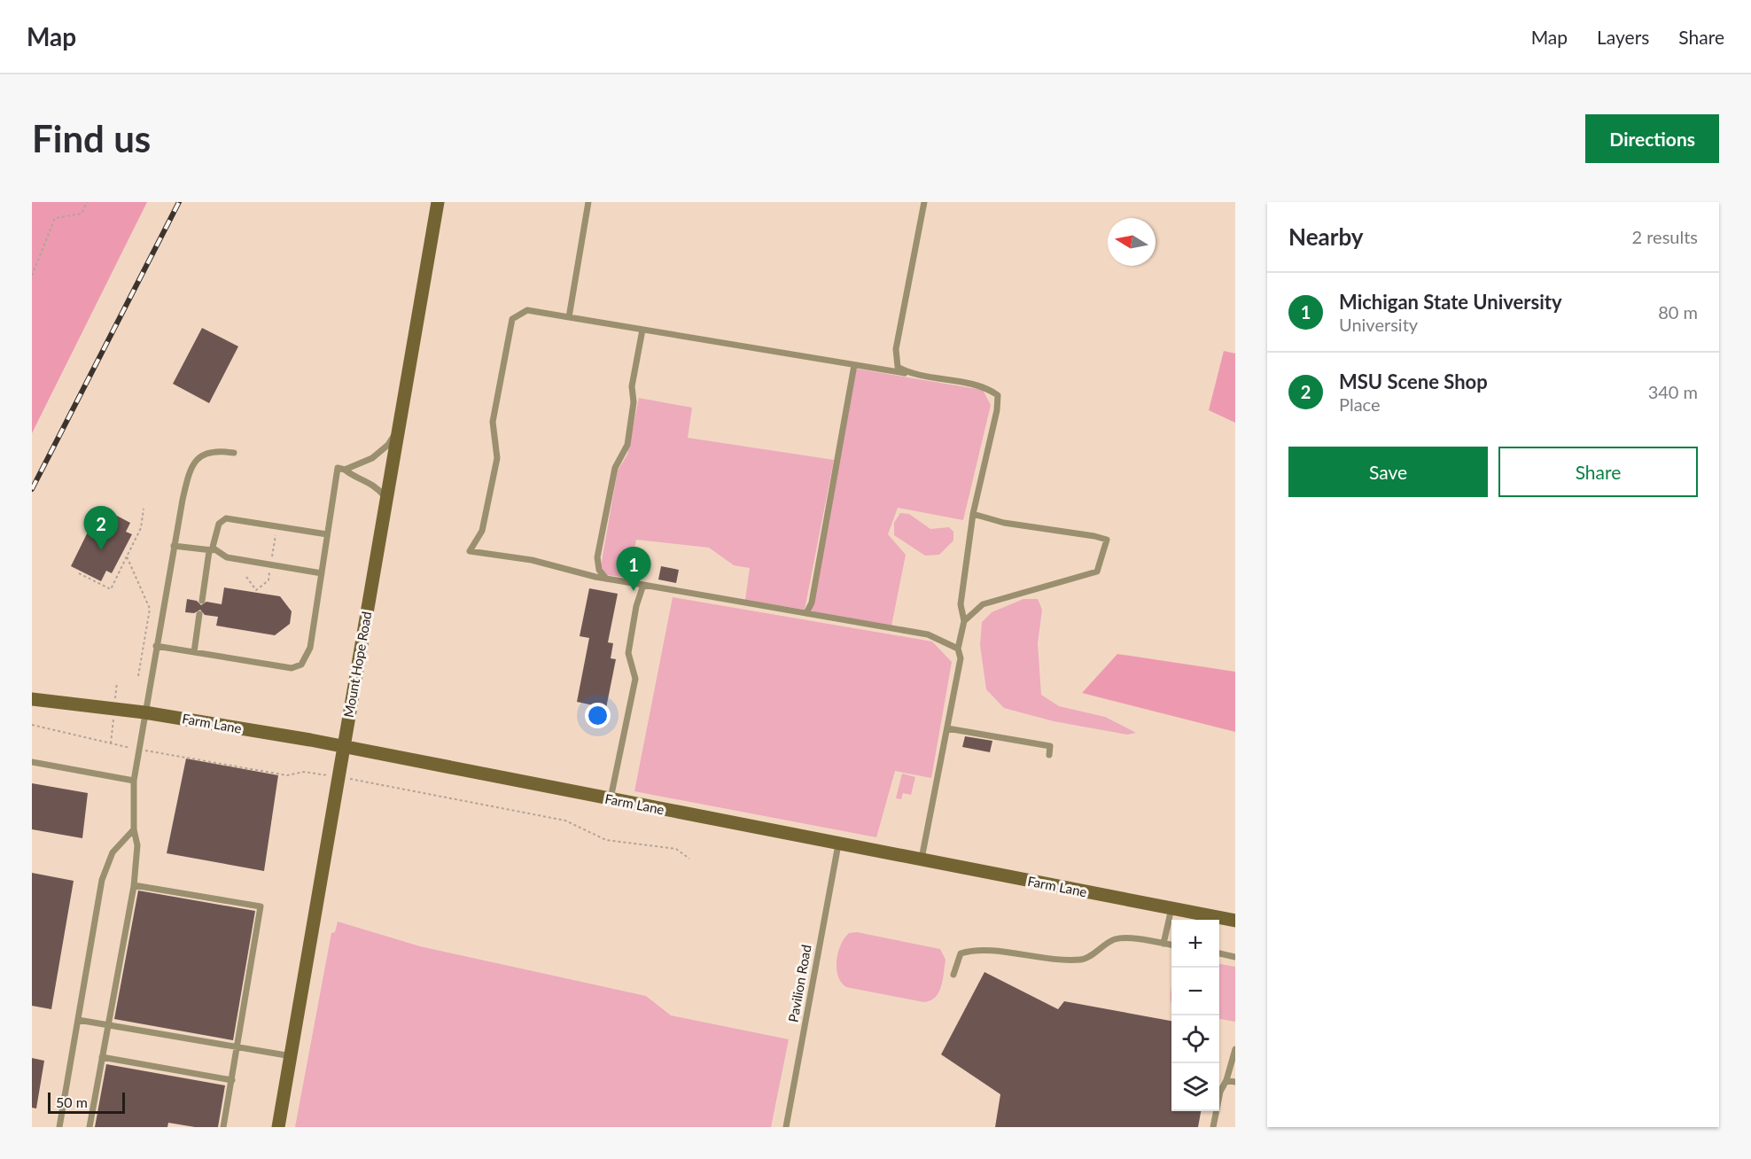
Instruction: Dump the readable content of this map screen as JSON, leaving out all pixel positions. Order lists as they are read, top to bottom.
{
  "streets": {
    "street": ["Mount Hope Road", "Farm Lane"],
    "lane": ["Pavilion Road"]
  },
  "crossings": [
    ["Mount Hope Road", "Farm Lane"],
    ["Farm Lane", "Pavilion Road"]
  ],
  "scale_bar": "50 m",
  "north": "left",
  "page": {
    "header": "Map",
    "nav": ["Map", "Layers", "Share"],
    "buttons": [
      "Directions",
      ["Save", "Share"]
    ],
    "title": "Find us",
    "heading": ["Nearby", "2 results"],
    "list": [
      {
        "mark": "1",
        "name": "Michigan State University",
        "note": "University",
        "value": "80 m"
      },
      {
        "mark": "2",
        "name": "MSU Scene Shop",
        "note": "Place",
        "value": "340 m"
      }
    ],
    "pins": ["2", "1"],
    "map_buttons": ["+", "−"],
    "scale": "50 m"
  }
}
